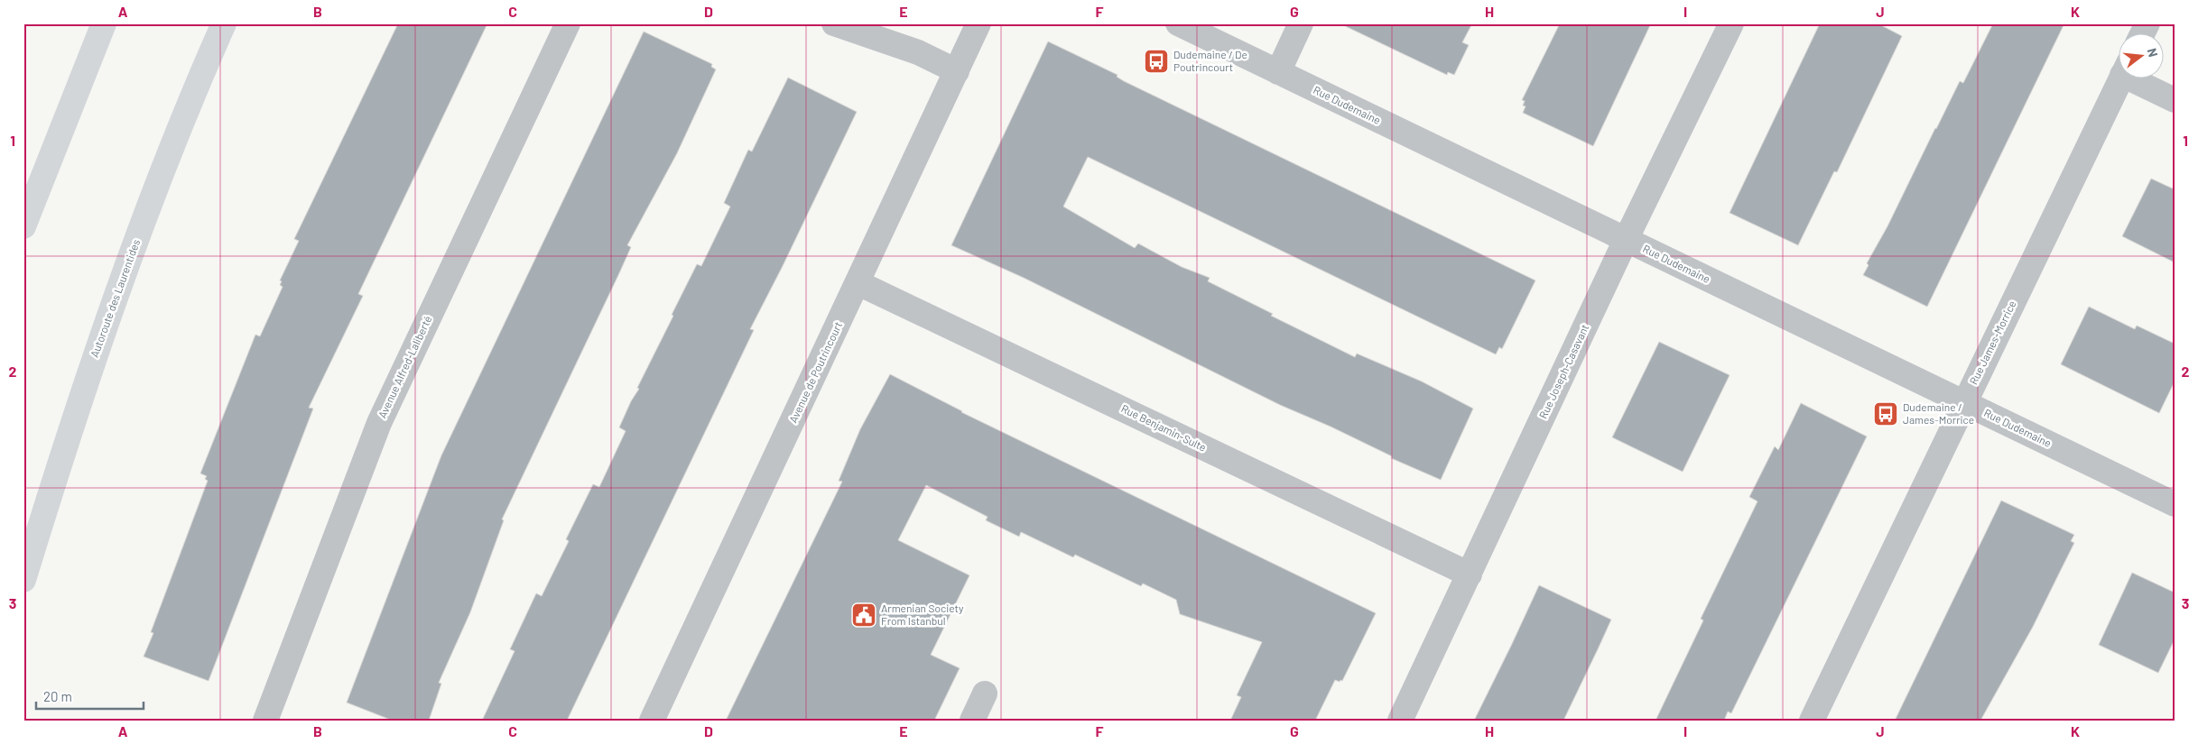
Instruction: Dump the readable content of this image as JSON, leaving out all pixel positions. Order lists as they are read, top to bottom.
{
  "streets": {
    "highway": ["Autoroute des Laurentides"],
    "street": [
      "Rue Dudemaine",
      "Rue James-Morrice",
      "Avenue Alfred-Laliberté",
      "Rue Joseph-Casavant",
      "Avenue de Poutrincourt",
      "Rue Benjamin-Sulte"
    ]
  },
  "crossings": [
    ["Rue Dudemaine", "Rue James-Morrice"],
    ["Rue Dudemaine", "Rue Joseph-Casavant"],
    ["Rue Joseph-Casavant", "Rue Benjamin-Sulte"],
    ["Avenue de Poutrincourt", "Rue Benjamin-Sulte"]
  ],
  "places": {
    "bus stop": ["Dudemaine / De Poutrincourt", "Dudemaine / James-Morrice"],
    "public building": ["Armenian Society From Istanbul"]
  },
  "scale_bar": "20 m",
  "north": "right",
  "grid": {
    "columns": [
      "A",
      "B",
      "C",
      "D",
      "E",
      "F",
      "G",
      "H",
      "I",
      "J",
      "K"
    ],
    "rows": ["1", "2", "3"]
  }
}
